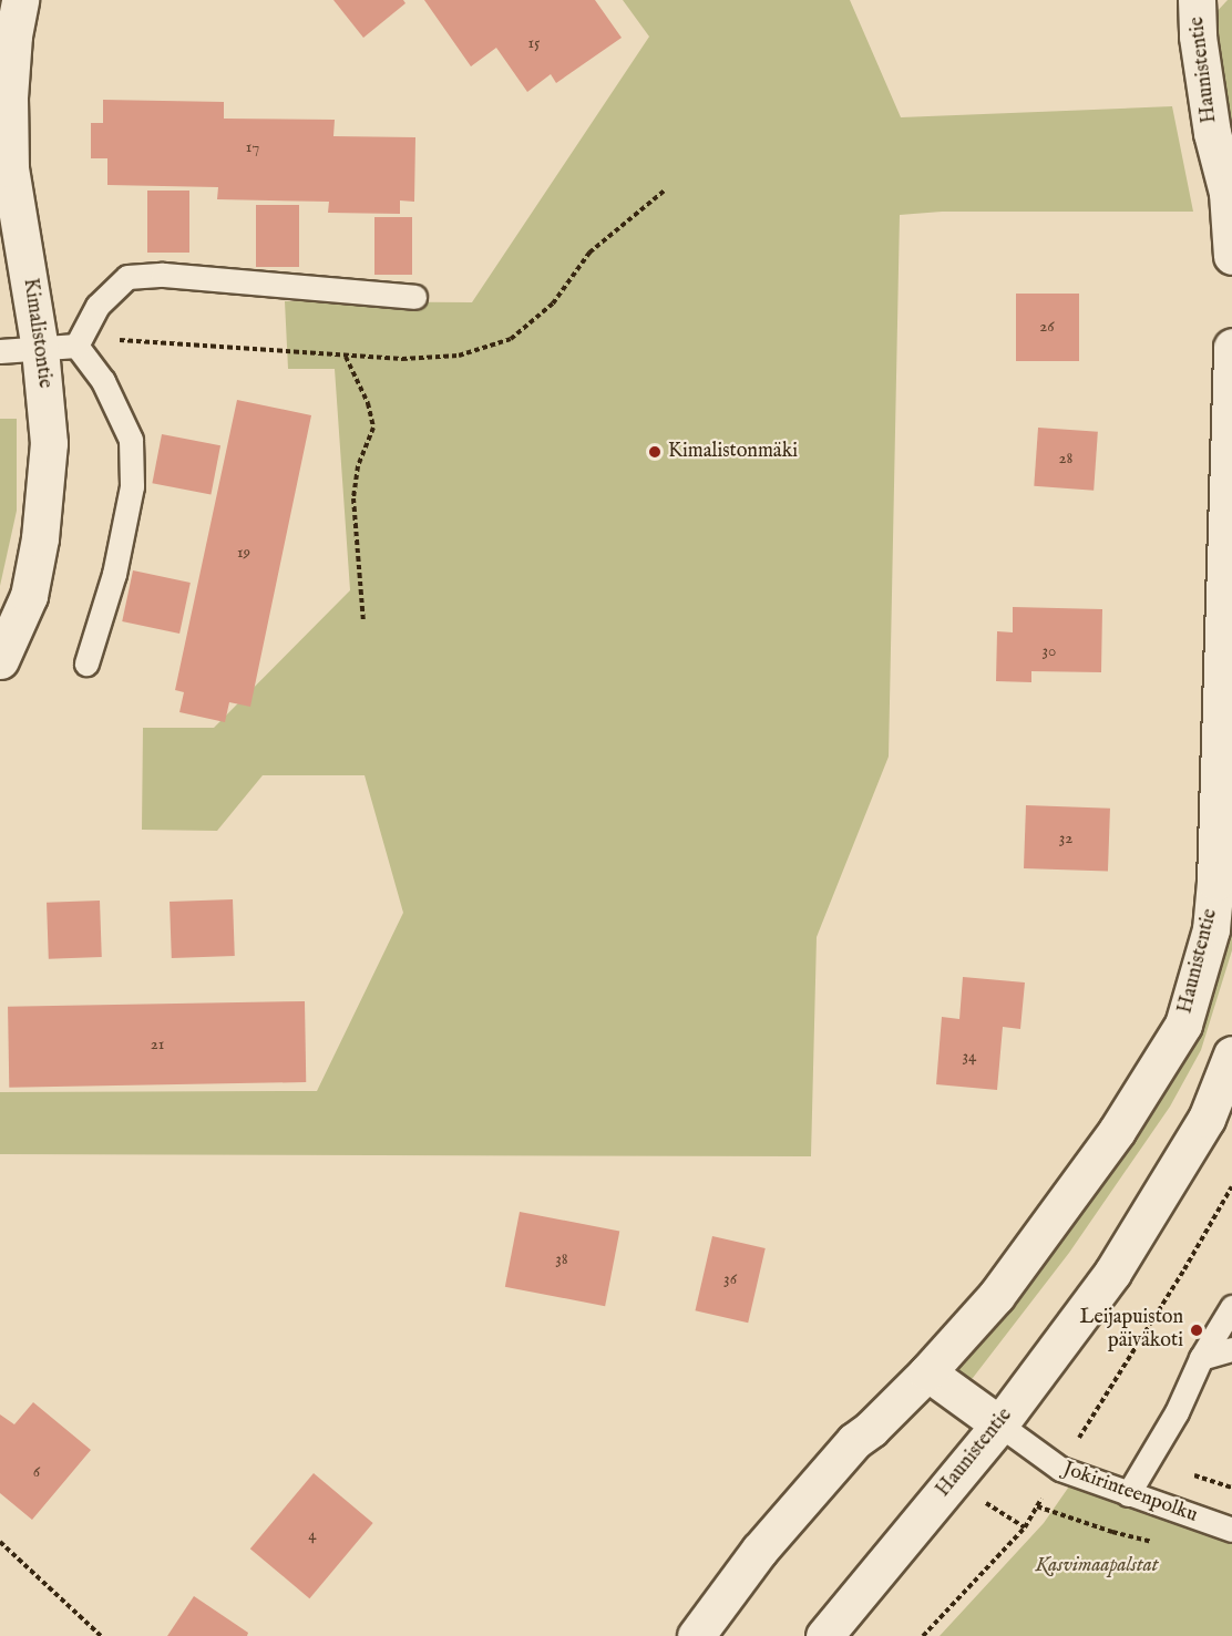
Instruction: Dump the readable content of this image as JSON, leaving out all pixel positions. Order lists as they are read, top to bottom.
{
  "streets": {
    "street": ["Haunistentie", "Kimalistontie"],
    "lane": ["Jokirinteenpolku"]
  },
  "crossings": [
    ["Haunistentie", "Jokirinteenpolku"]
  ],
  "parks": ["Kasvimaapalstat"],
  "places": ["Kimalistonmäki", "Leijapuiston päiväkoti"],
  "house_numbers": [
    "15",
    "17",
    "26",
    "28",
    "19",
    "30",
    "32",
    "21",
    "34",
    "38",
    "36",
    "6",
    "4"
  ]
}
